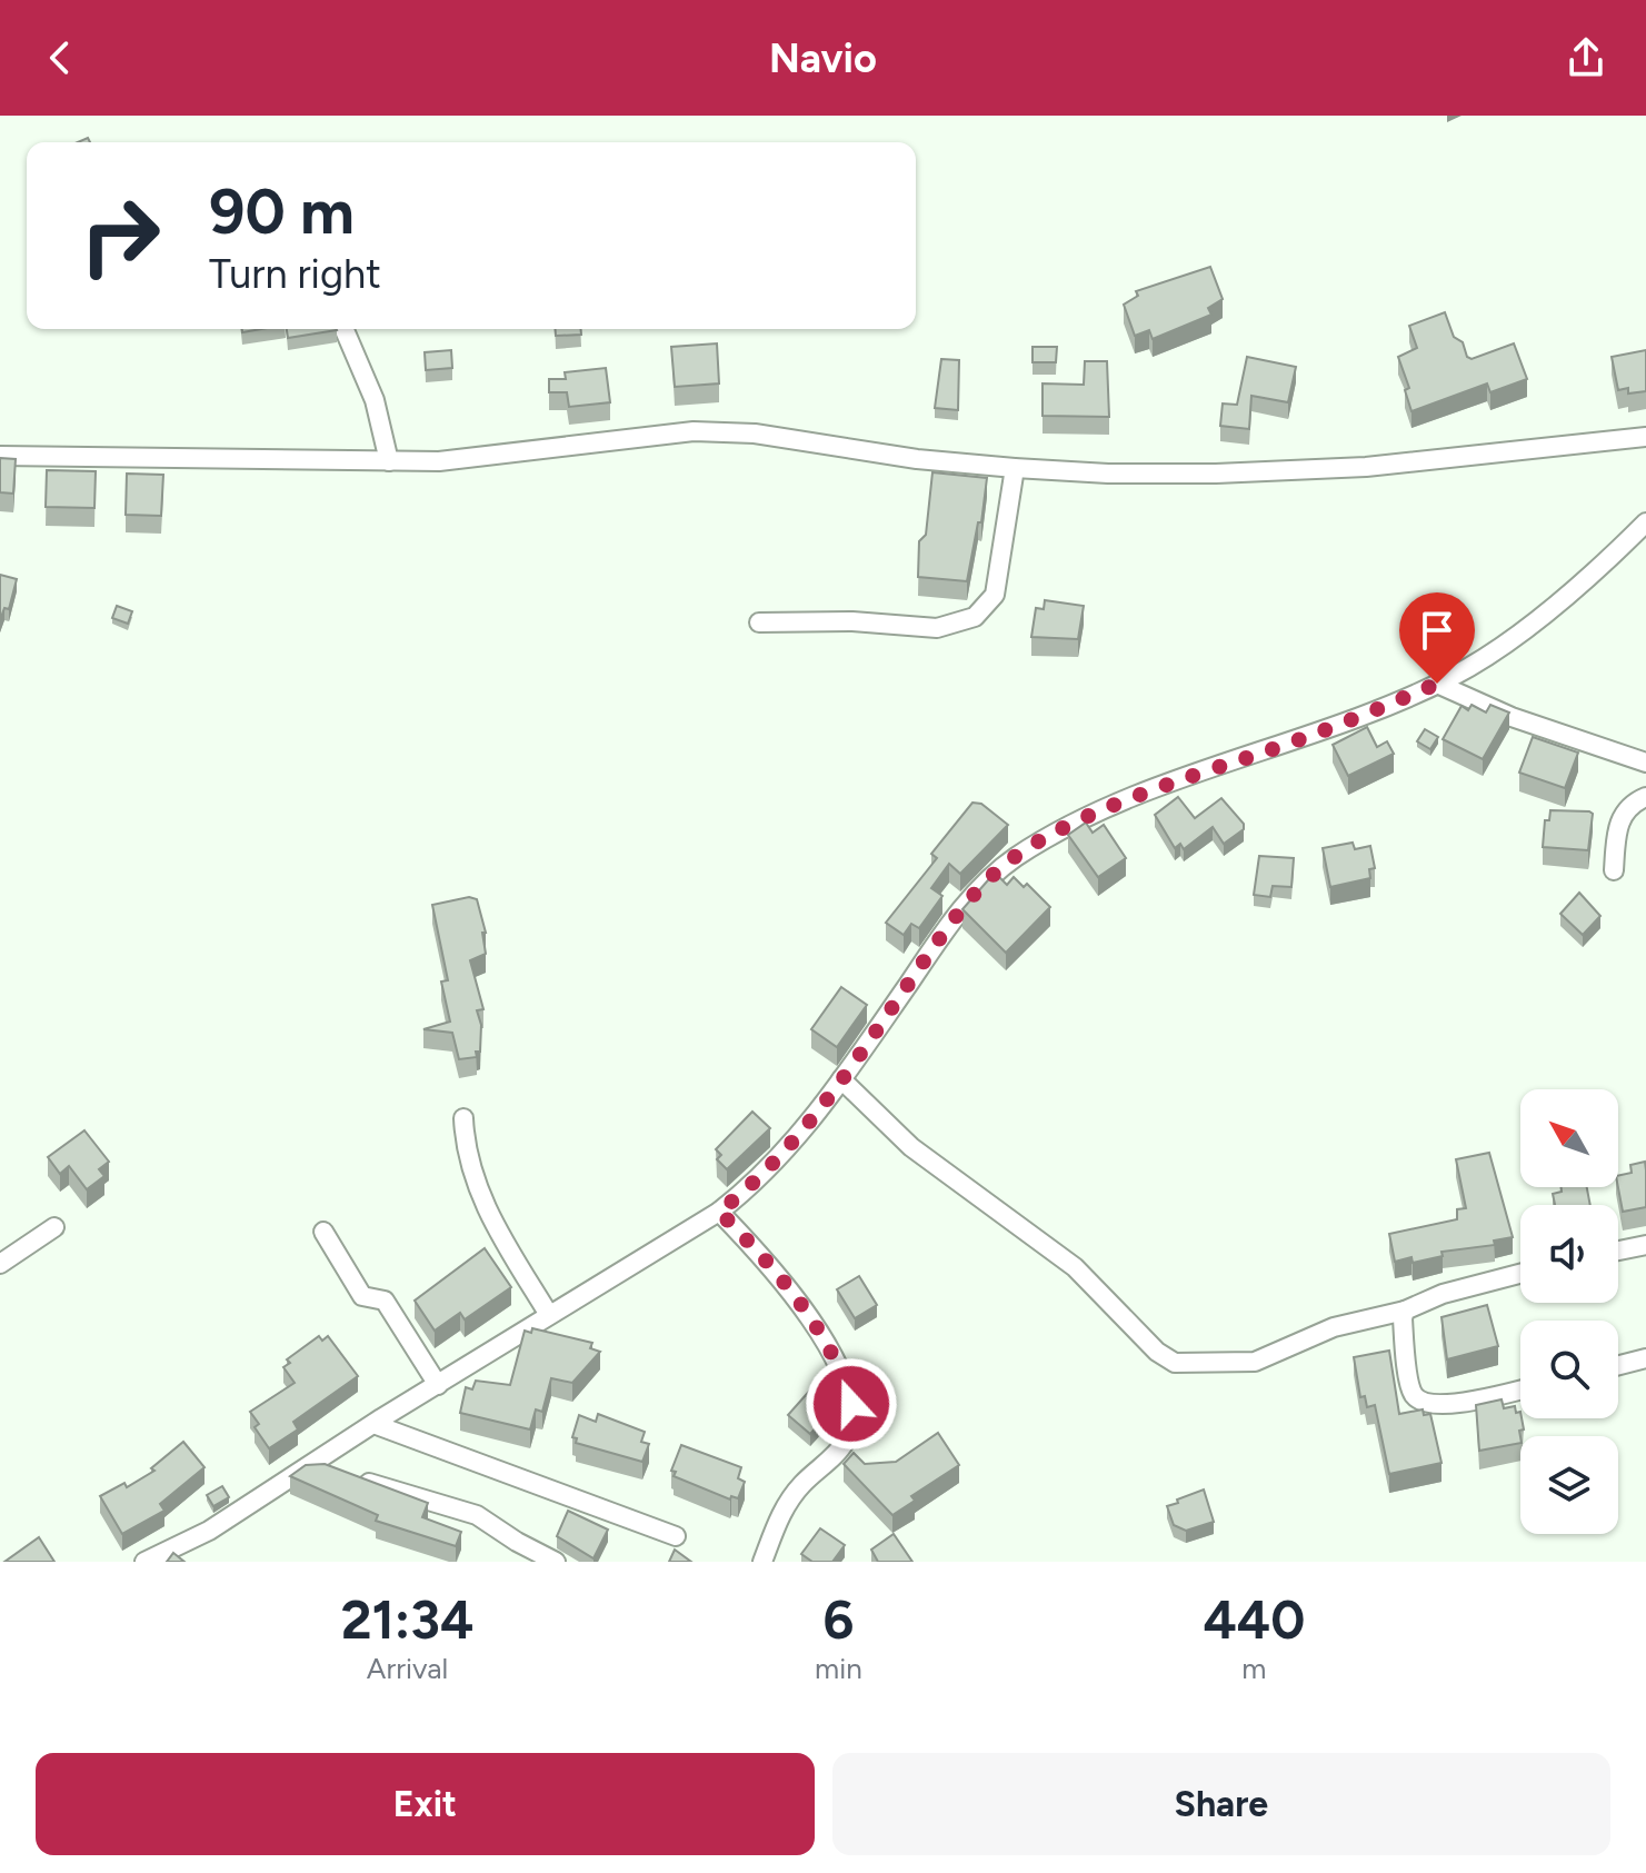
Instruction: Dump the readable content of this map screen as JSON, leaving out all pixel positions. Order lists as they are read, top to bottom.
{
  "north": "top left",
  "page": {
    "header": "Navio",
    "turn": ["90 m", "Turn right"],
    "eta": [
      "21:34",
      "Arrival",
      "6",
      "min",
      "440",
      "m"
    ],
    "buttons": ["Exit", "Share"]
  }
}
